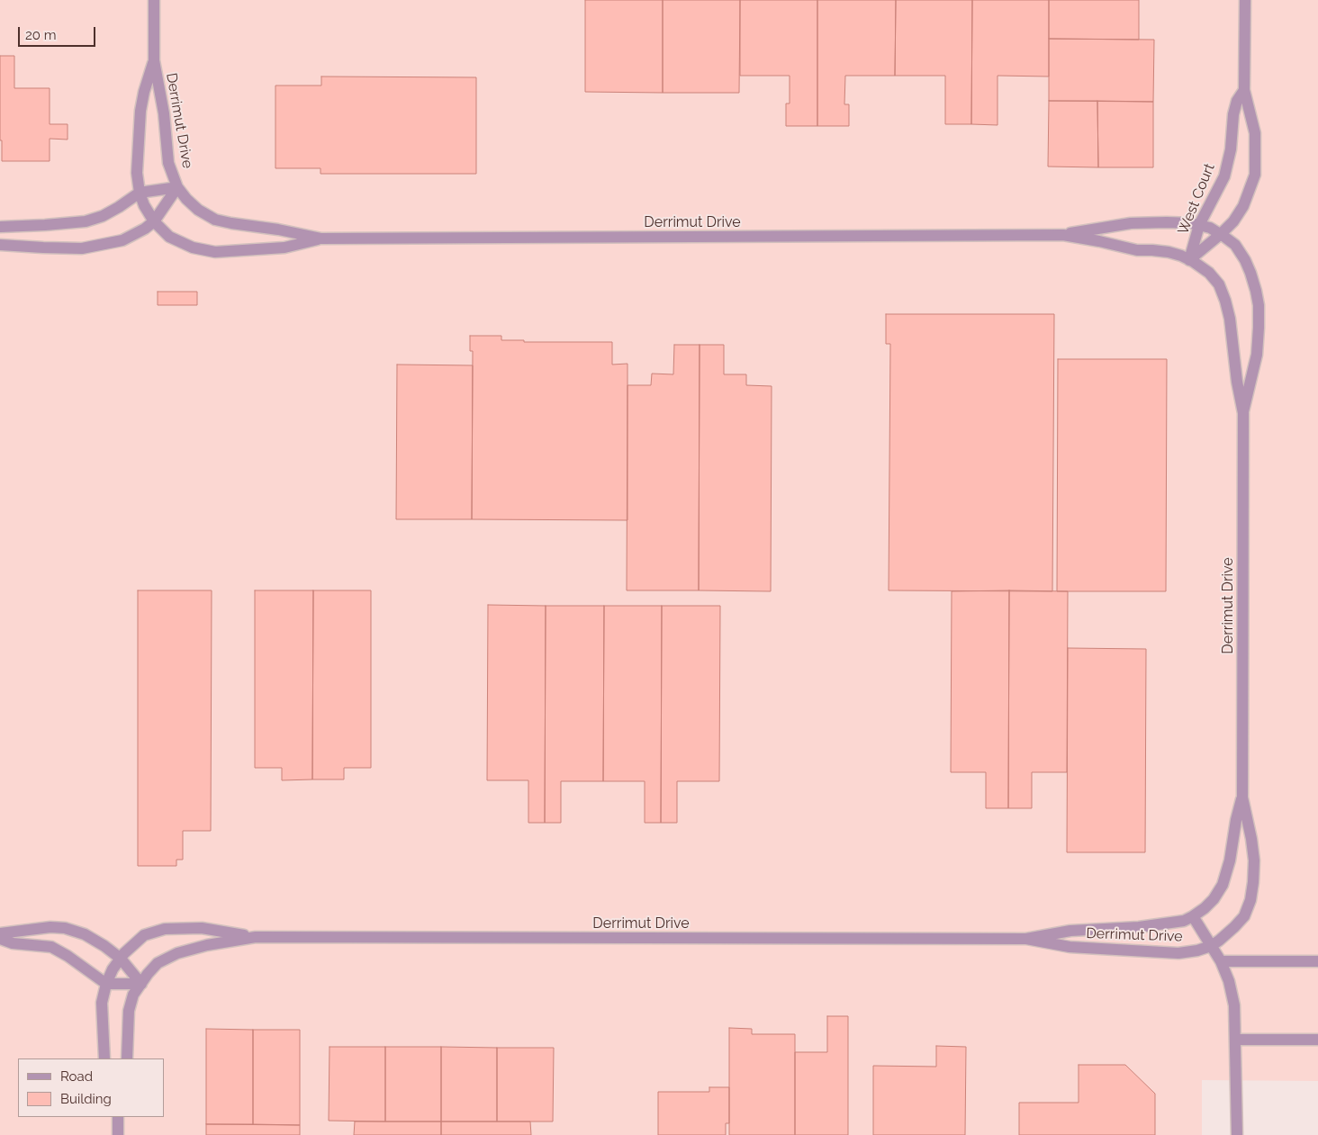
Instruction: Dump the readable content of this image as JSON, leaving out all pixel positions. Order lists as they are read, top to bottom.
{
  "streets": {
    "street": ["Derrimut Drive", "West Court"]
  },
  "crossings": [
    ["Derrimut Drive", "West Court"]
  ],
  "legend": ["Road", "Building"],
  "scale_bar": "20 m"
}
